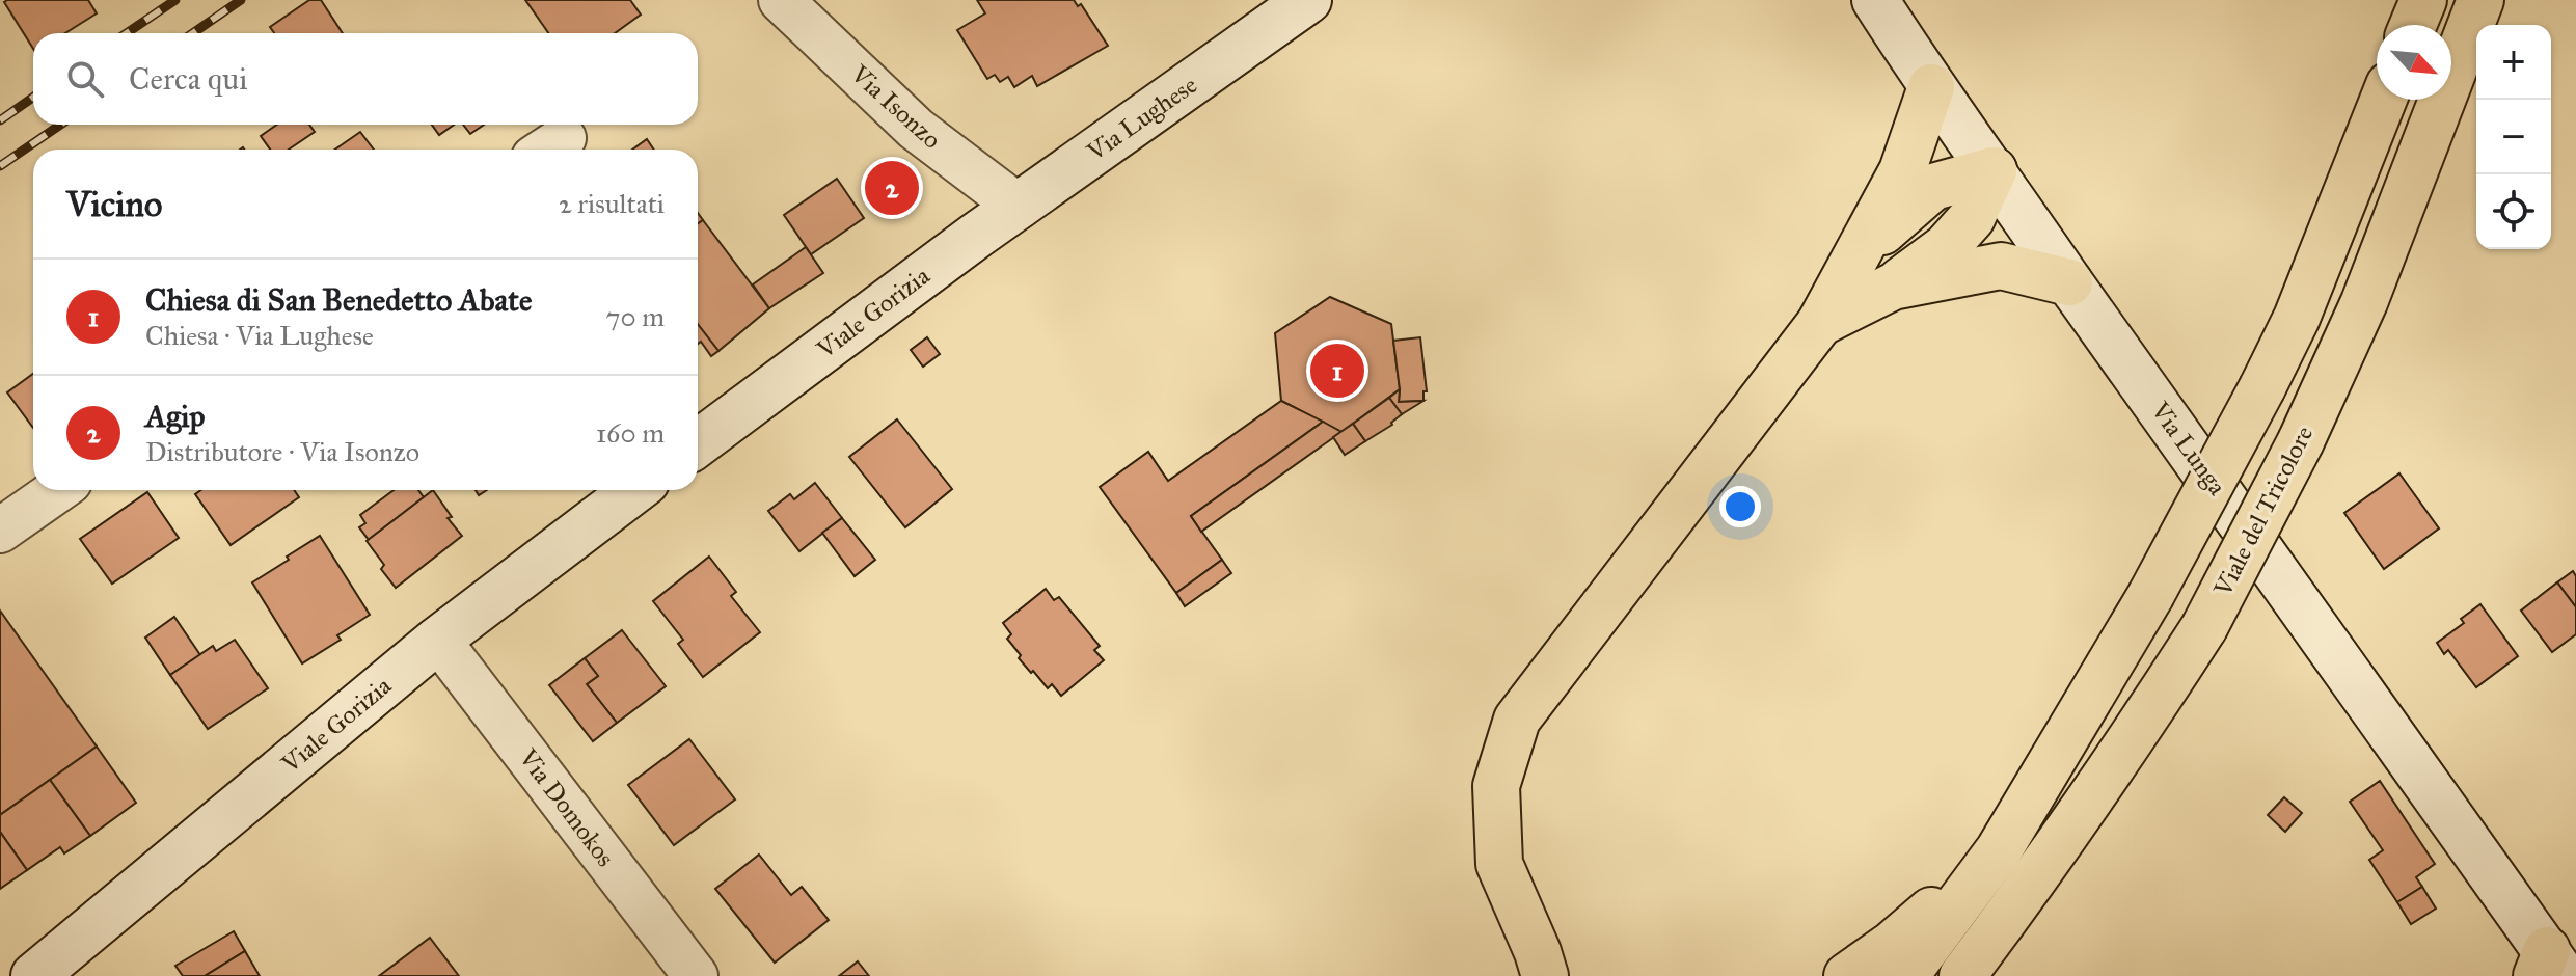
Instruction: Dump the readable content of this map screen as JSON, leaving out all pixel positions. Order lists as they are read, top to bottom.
{
  "streets": {
    "highway": ["Viale del Tricolore"],
    "main road": ["Via Lughese", "Viale Gorizia", "Via Lunga"],
    "street": ["Via Isonzo", "Via Domokos"]
  },
  "crossings": [
    ["Via Isonzo", "Via Lughese"],
    ["Via Lughese", "Viale Gorizia"],
    ["Viale Gorizia", "Via Domokos"]
  ],
  "north": "bottom right",
  "page": {
    "map_buttons": ["+", "−"],
    "search": "Cerca qui",
    "heading": ["Vicino", "2 risultati"],
    "pins": ["2", "1"],
    "list": [
      {
        "mark": "1",
        "name": "Chiesa di San Benedetto Abate",
        "note": "Chiesa · Via Lughese",
        "value": "70 m"
      },
      {
        "mark": "2",
        "name": "Agip",
        "note": "Distributore · Via Isonzo",
        "value": "160 m"
      }
    ]
  }
}
